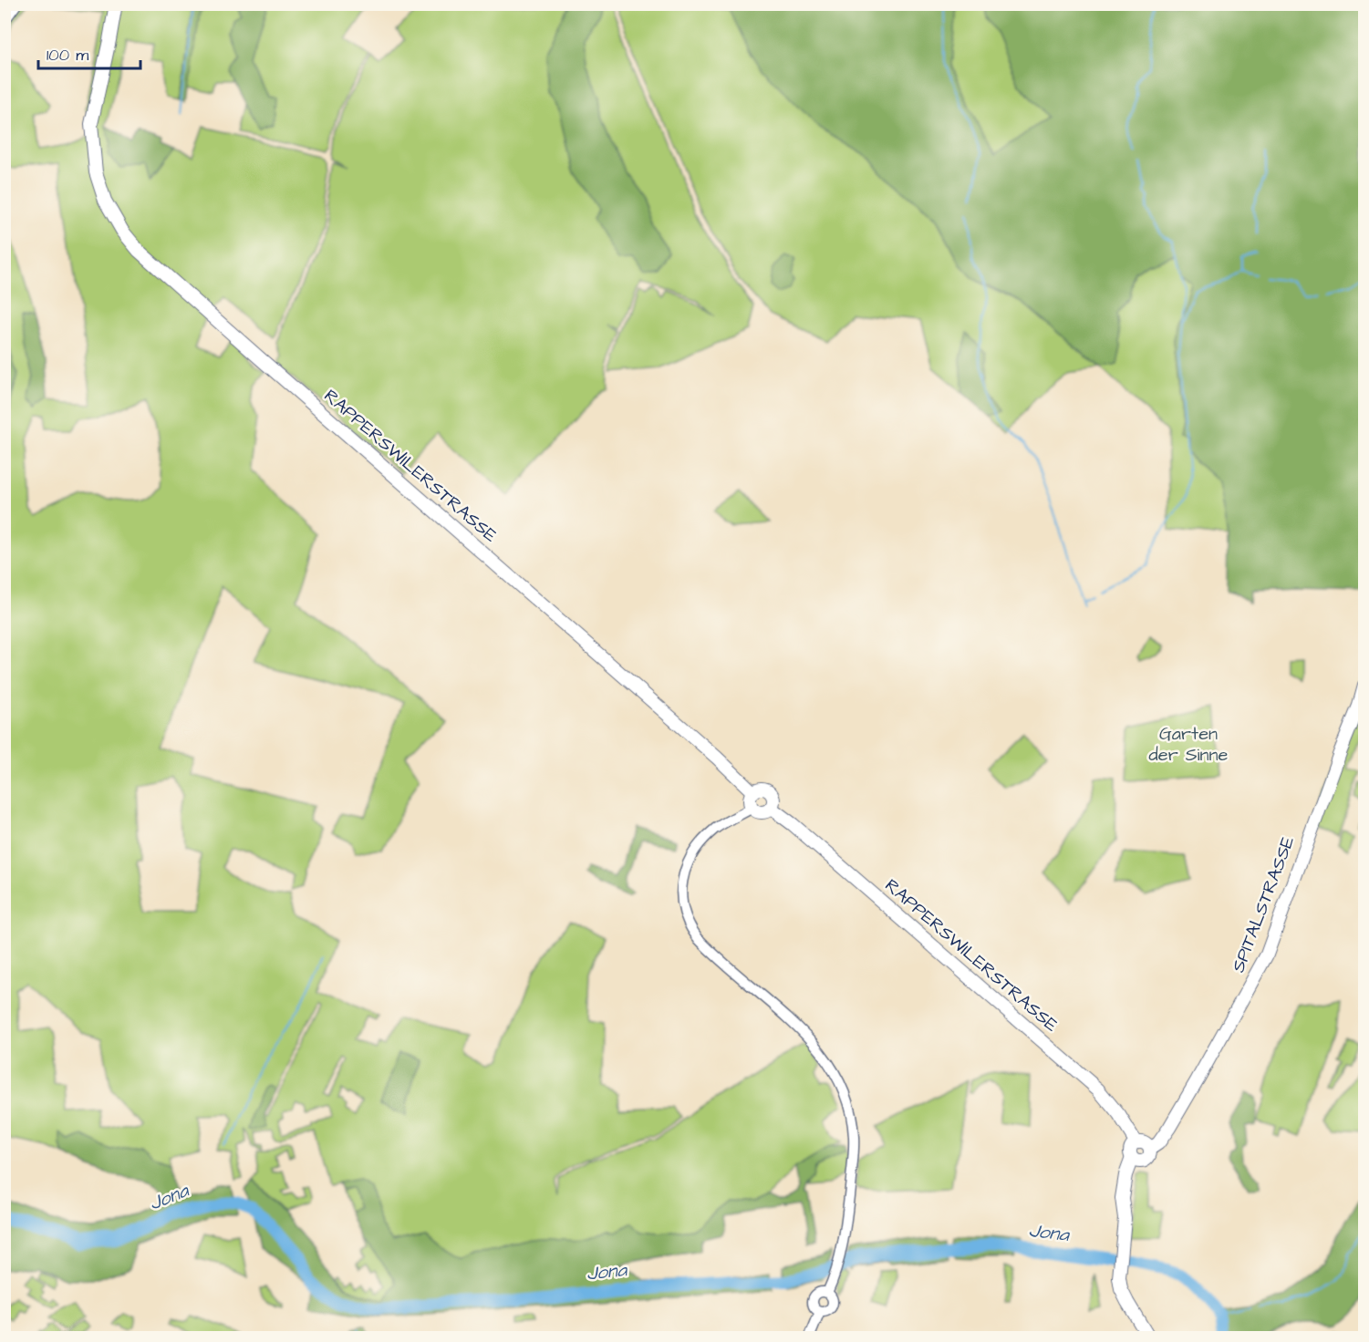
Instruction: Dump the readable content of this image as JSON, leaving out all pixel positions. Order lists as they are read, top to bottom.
{
  "streets": {
    "main road": ["RAPPERSWILERSTRASSE", "SPITALSTRASSE"]
  },
  "crossings": [
    ["RAPPERSWILERSTRASSE", "SPITALSTRASSE"]
  ],
  "water": ["Jona"],
  "parks": ["Garten der Sinne"],
  "scale_bar": "100 m"
}
